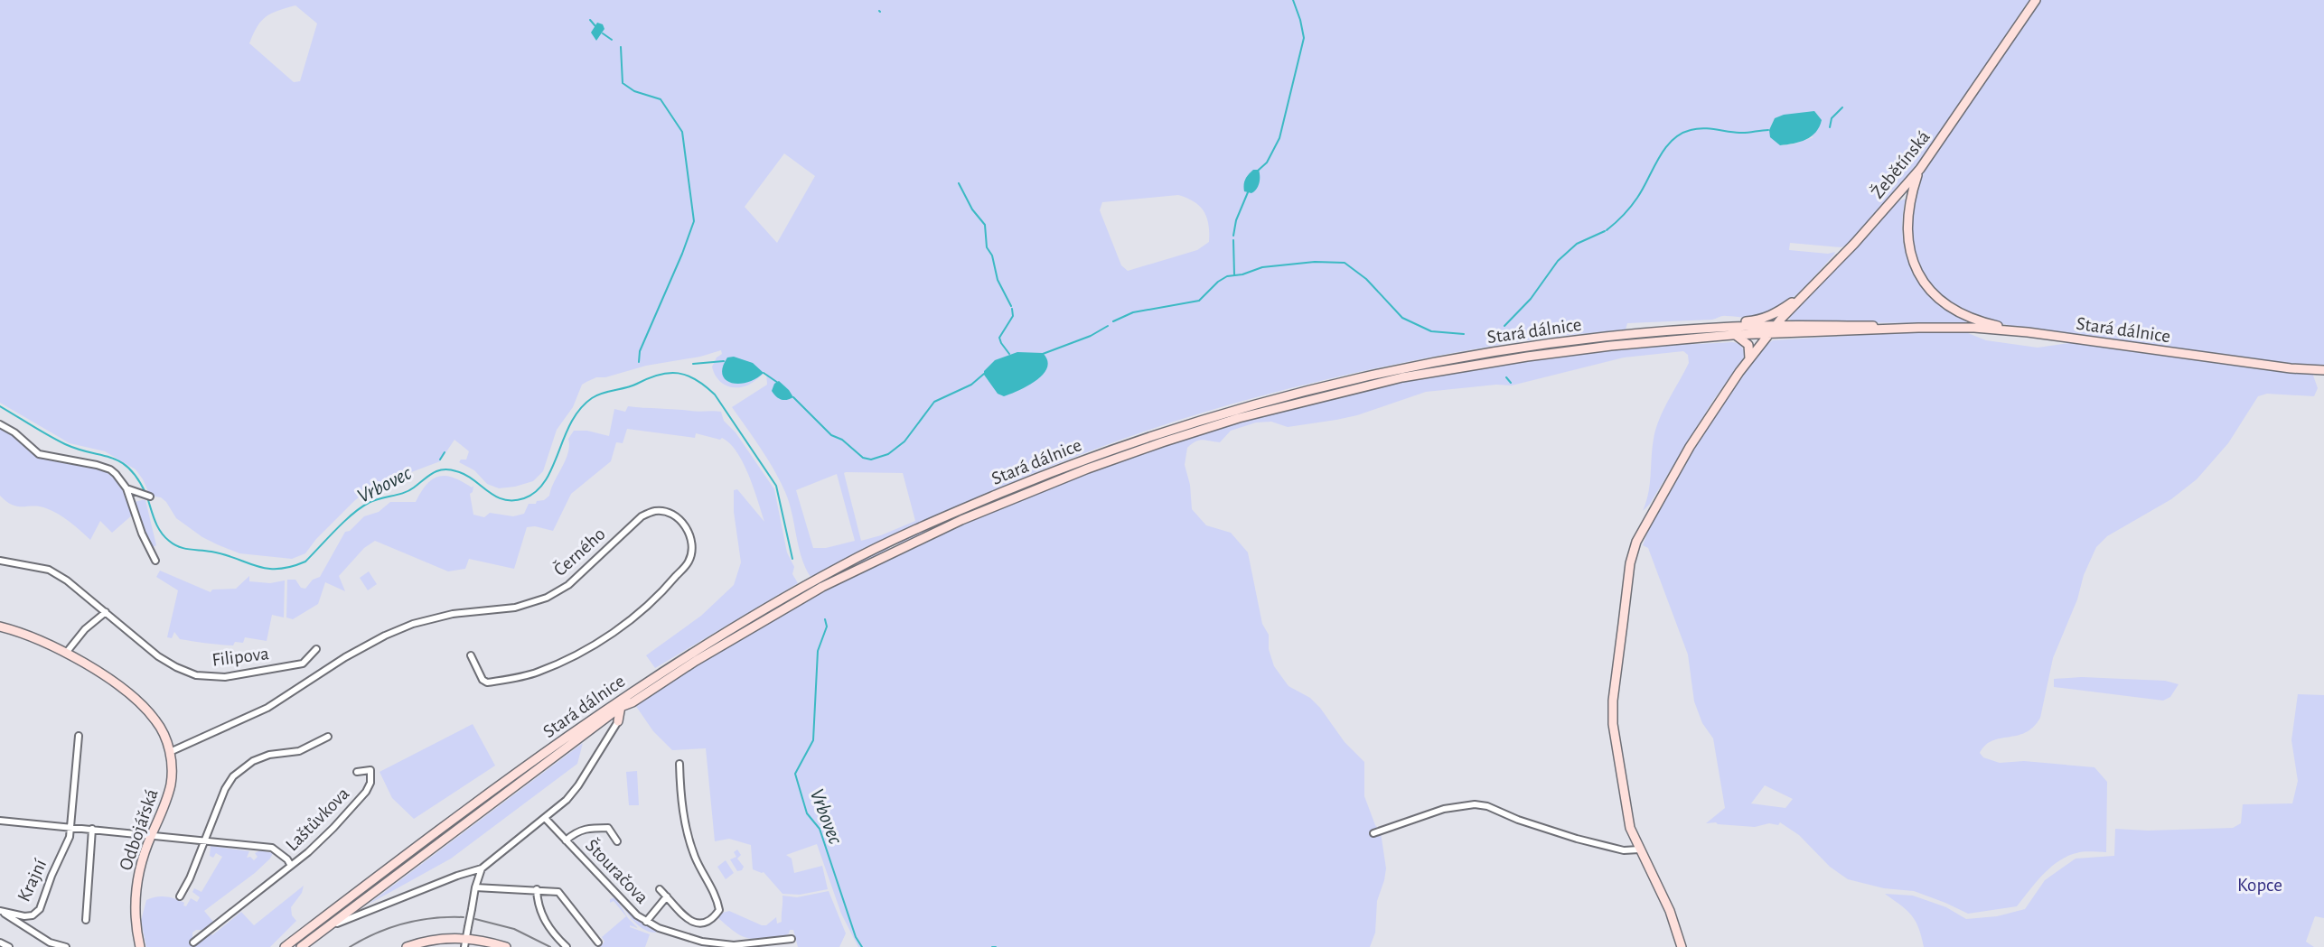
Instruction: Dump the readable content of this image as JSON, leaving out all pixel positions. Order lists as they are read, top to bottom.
{
  "streets": {
    "main road": ["Žebětínská", "Stará dálnice", "Odbojářská"],
    "street": [
      "Černého",
      "Filipova",
      "Laštůvkova",
      "Štouračova",
      "Krajní"
    ]
  },
  "crossings": [
    ["Žebětínská", "Stará dálnice"],
    ["Černého", "Odbojářská"],
    ["Laštůvkova", "Odbojářská"],
    ["Laštůvkova", "Krajní"]
  ],
  "water": ["Vrbovec"],
  "parks": ["Kopce"]
}
